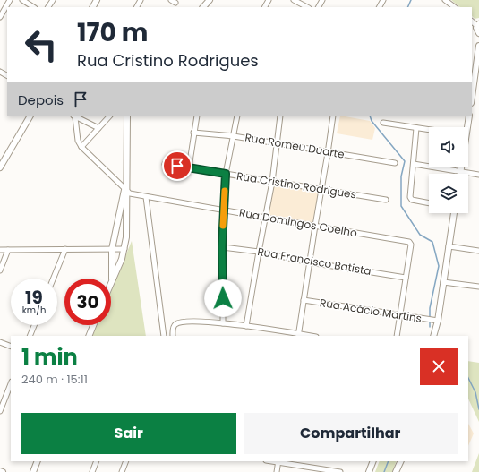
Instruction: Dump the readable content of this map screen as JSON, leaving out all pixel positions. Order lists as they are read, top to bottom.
{
  "streets": {
    "street": [
      "Rua Romeu Duarte",
      "Rua Cristino Rodrigues",
      "Rua Domingos Coelho",
      "Rua Francisco Batista",
      "Rua Acácio Martins"
    ]
  },
  "crossings": [
    ["Rua Domingos Coelho", "Rua Francisco Batista"]
  ],
  "page": {
    "turn": ["170 m", "Rua Cristino Rodrigues"],
    "then": "Depois",
    "speed": "19 km/h",
    "limit": "30",
    "heading": ["1 min", "240 m · 15:11"],
    "buttons": ["Sair", "Compartilhar"]
  }
}
